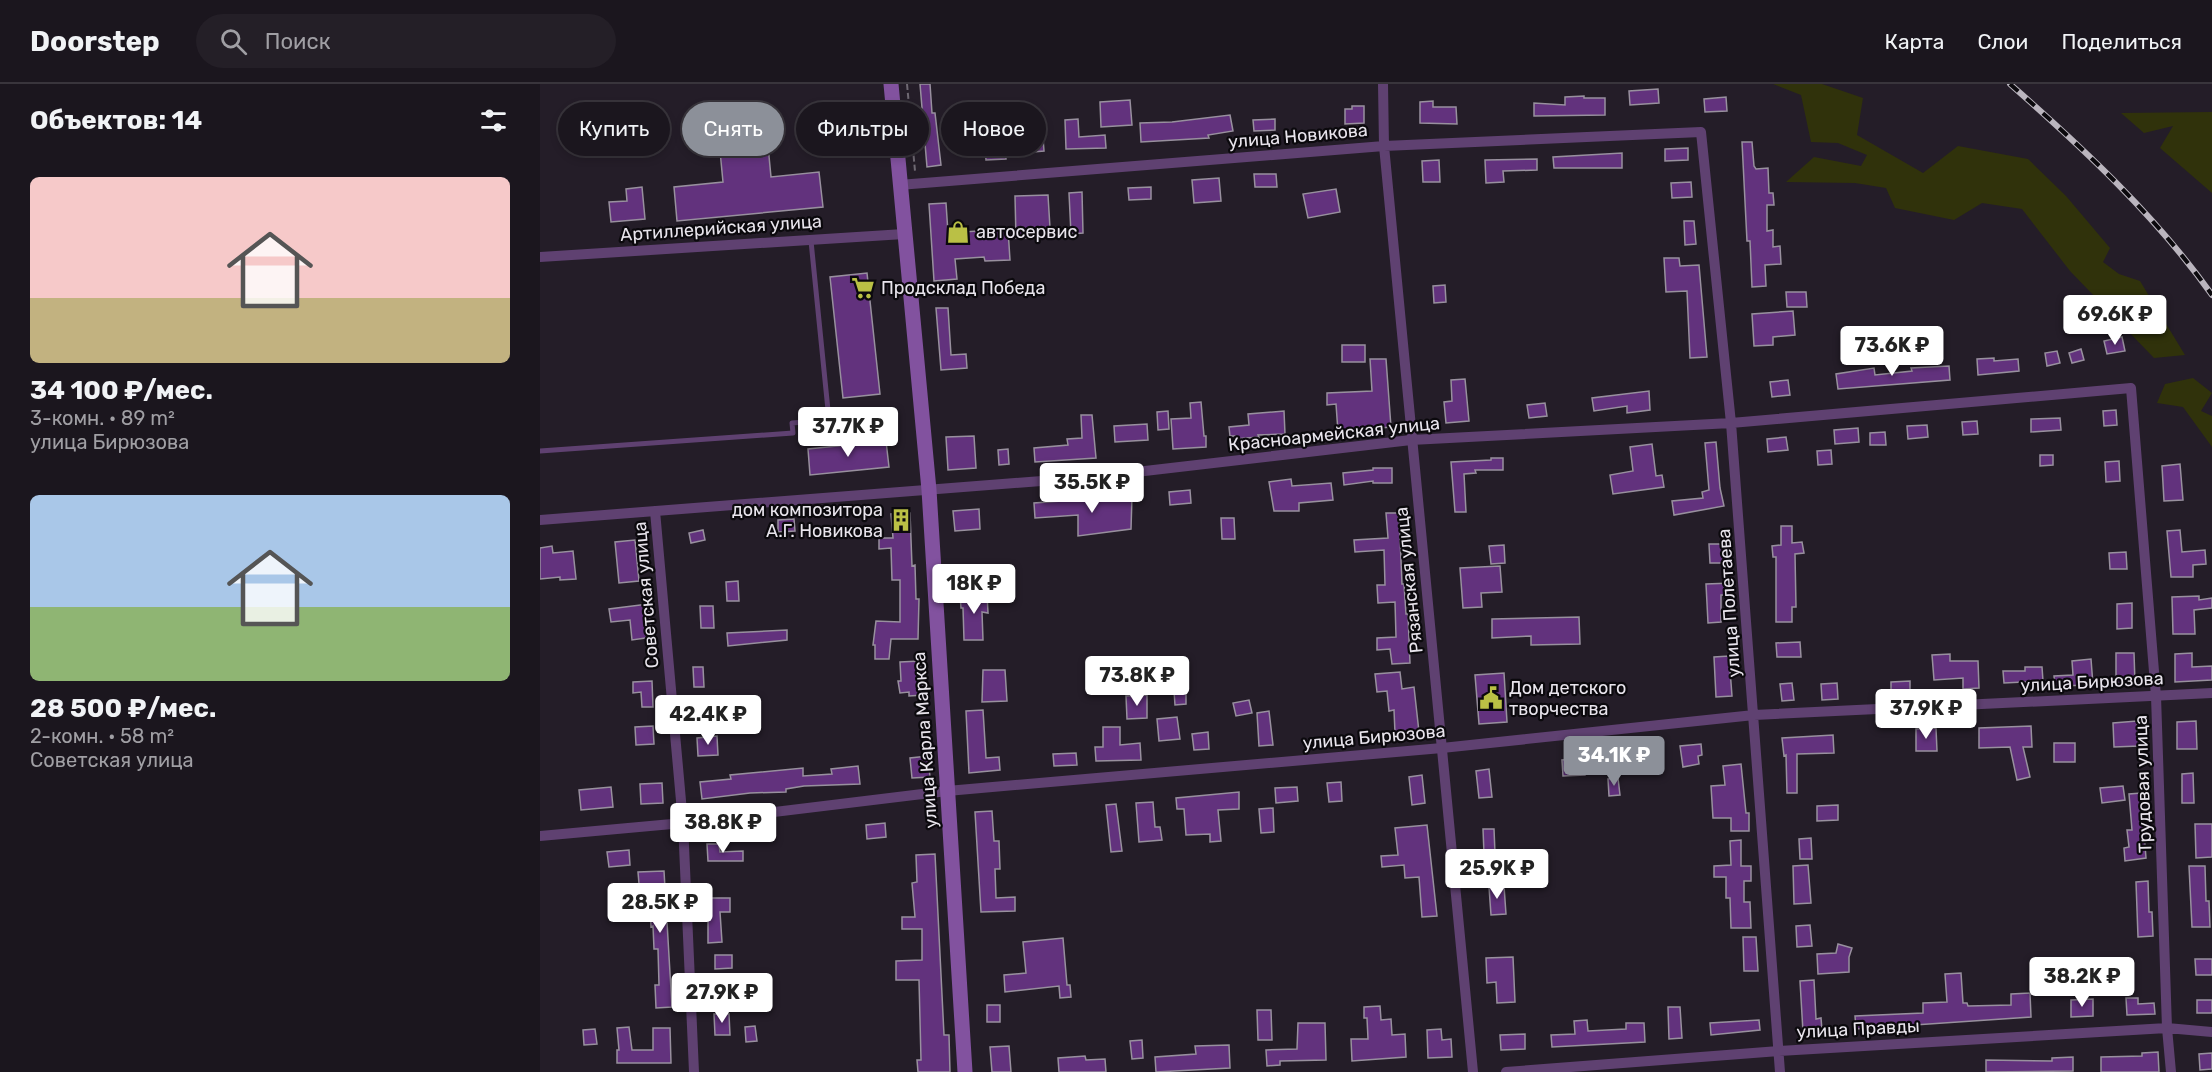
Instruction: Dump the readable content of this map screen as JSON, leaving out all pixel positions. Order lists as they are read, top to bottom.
{
  "streets": {
    "main road": ["улица Карла Маркса"],
    "street": [
      "улица Новикова",
      "Артиллерийская улица",
      "Красноармейская улица",
      "Рязанская улица",
      "Советская улица",
      "улица Полетаева",
      "улица Бирюзова",
      "Трудовая улица",
      "улица Правды"
    ]
  },
  "crossings": [
    ["улица Новикова", "Рязанская улица"],
    ["улица Новикова", "улица Полетаева"],
    ["улица Новикова", "улица Карла Маркса"],
    ["Артиллерийская улица", "улица Карла Маркса"],
    ["Красноармейская улица", "Рязанская улица"],
    ["Красноармейская улица", "Советская улица"],
    ["Красноармейская улица", "улица Полетаева"],
    ["Красноармейская улица", "улица Карла Маркса"],
    ["Красноармейская улица", "Трудовая улица"],
    ["Рязанская улица", "улица Бирюзова"],
    ["Советская улица", "улица Бирюзова"],
    ["улица Полетаева", "улица Бирюзова"],
    ["улица Полетаева", "улица Правды"],
    ["улица Бирюзова", "улица Карла Маркса"],
    ["улица Бирюзова", "Трудовая улица"],
    ["Трудовая улица", "улица Правды"]
  ],
  "places": {
    "shop": ["автосервис"],
    "supermarket": ["Продсклад Победа"],
    "building": ["дом композитора А.Г. Новикова"],
    "public building": ["Дом детского творчества"]
  },
  "page": {
    "header": "Doorstep",
    "search": "Поиск",
    "nav": ["Карта", "Слои", "Поделиться"],
    "heading": "Объектов: 14",
    "chip": [
      "Купить",
      "Снять",
      "Фильтры",
      "Новое"
    ],
    "list": [
      {
        "name": "34 100 ₽/мес.",
        "note": "3-комн. · 89 m² · улица Бирюзова"
      },
      {
        "name": "28 500 ₽/мес.",
        "note": "2-комн. · 58 m² · Советская улица"
      }
    ],
    "price": [
      "69.6K ₽",
      "73.6K ₽",
      "37.7K ₽",
      "35.5K ₽",
      "18K ₽",
      "73.8K ₽",
      "37.9K ₽",
      "42.4K ₽",
      "34.1K ₽",
      "38.8K ₽",
      "25.9K ₽",
      "28.5K ₽",
      "38.2K ₽",
      "27.9K ₽"
    ]
  }
}
